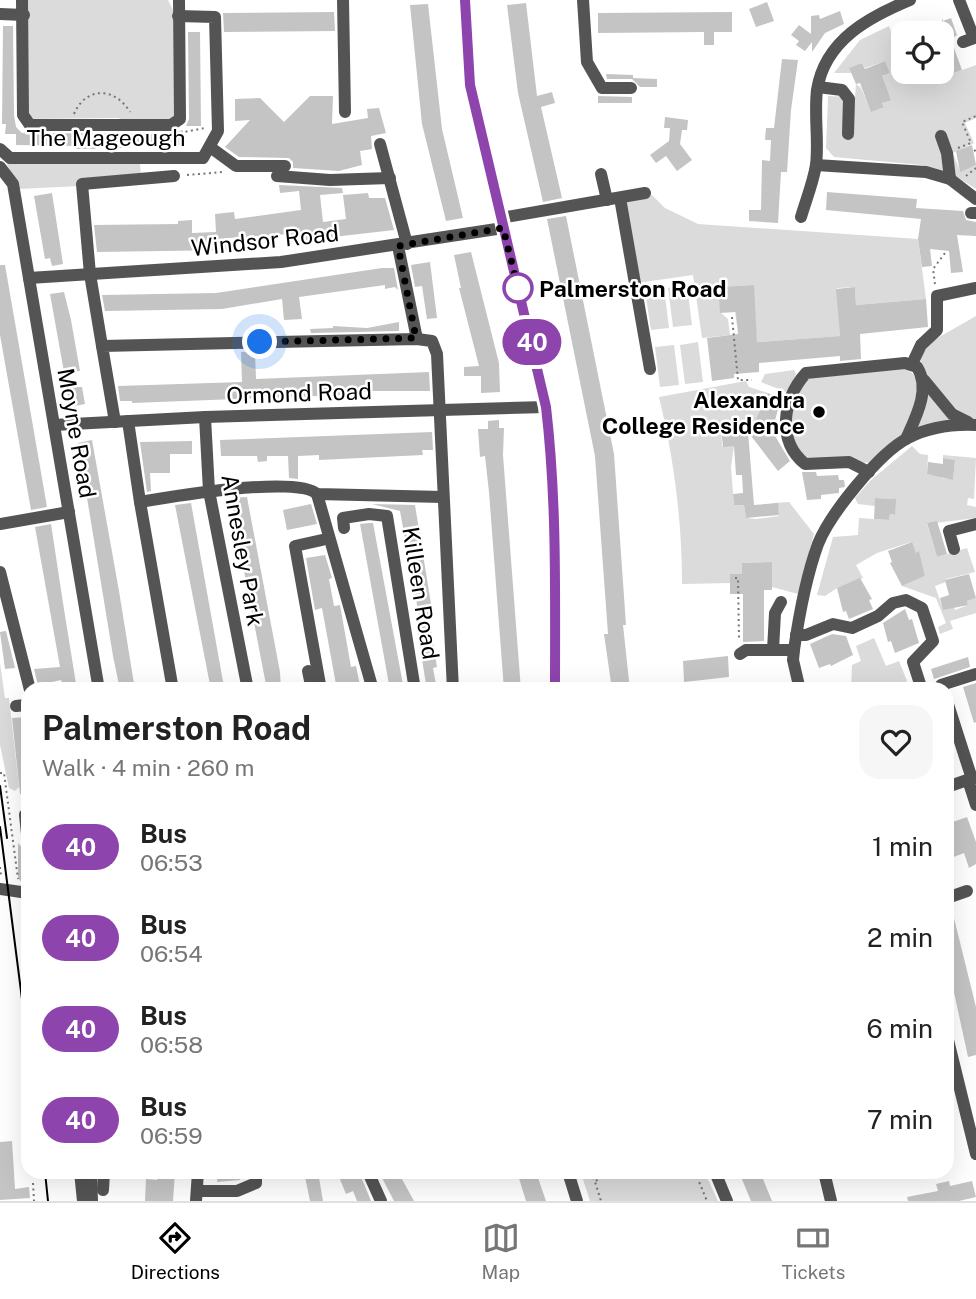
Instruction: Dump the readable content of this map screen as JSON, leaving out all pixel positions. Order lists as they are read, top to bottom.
{
  "streets": {
    "street": [
      "The Mageough",
      "Windsor Road",
      "Ormond Road",
      "Moyne Road",
      "Annesley Park",
      "Killeen Road"
    ]
  },
  "crossings": [
    ["Windsor Road", "Moyne Road"],
    ["Ormond Road", "Moyne Road"],
    ["Ormond Road", "Annesley Park"]
  ],
  "places": ["Palmerston Road", "Alexandra College Residence"],
  "lines": ["bus line 40"],
  "page": {
    "on_map": "40",
    "heading": ["Palmerston Road", "Walk · 4 min · 260 m"],
    "list": [
      {
        "mark": "40",
        "name": "Bus",
        "note": "06:53",
        "value": "1 min"
      },
      {
        "mark": "40",
        "name": "Bus",
        "note": "06:54",
        "value": "2 min"
      },
      {
        "mark": "40",
        "name": "Bus",
        "note": "06:58",
        "value": "6 min"
      },
      {
        "mark": "40",
        "name": "Bus",
        "note": "06:59",
        "value": "7 min"
      }
    ],
    "tabs": ["Directions", "Map", "Tickets"]
  }
}
